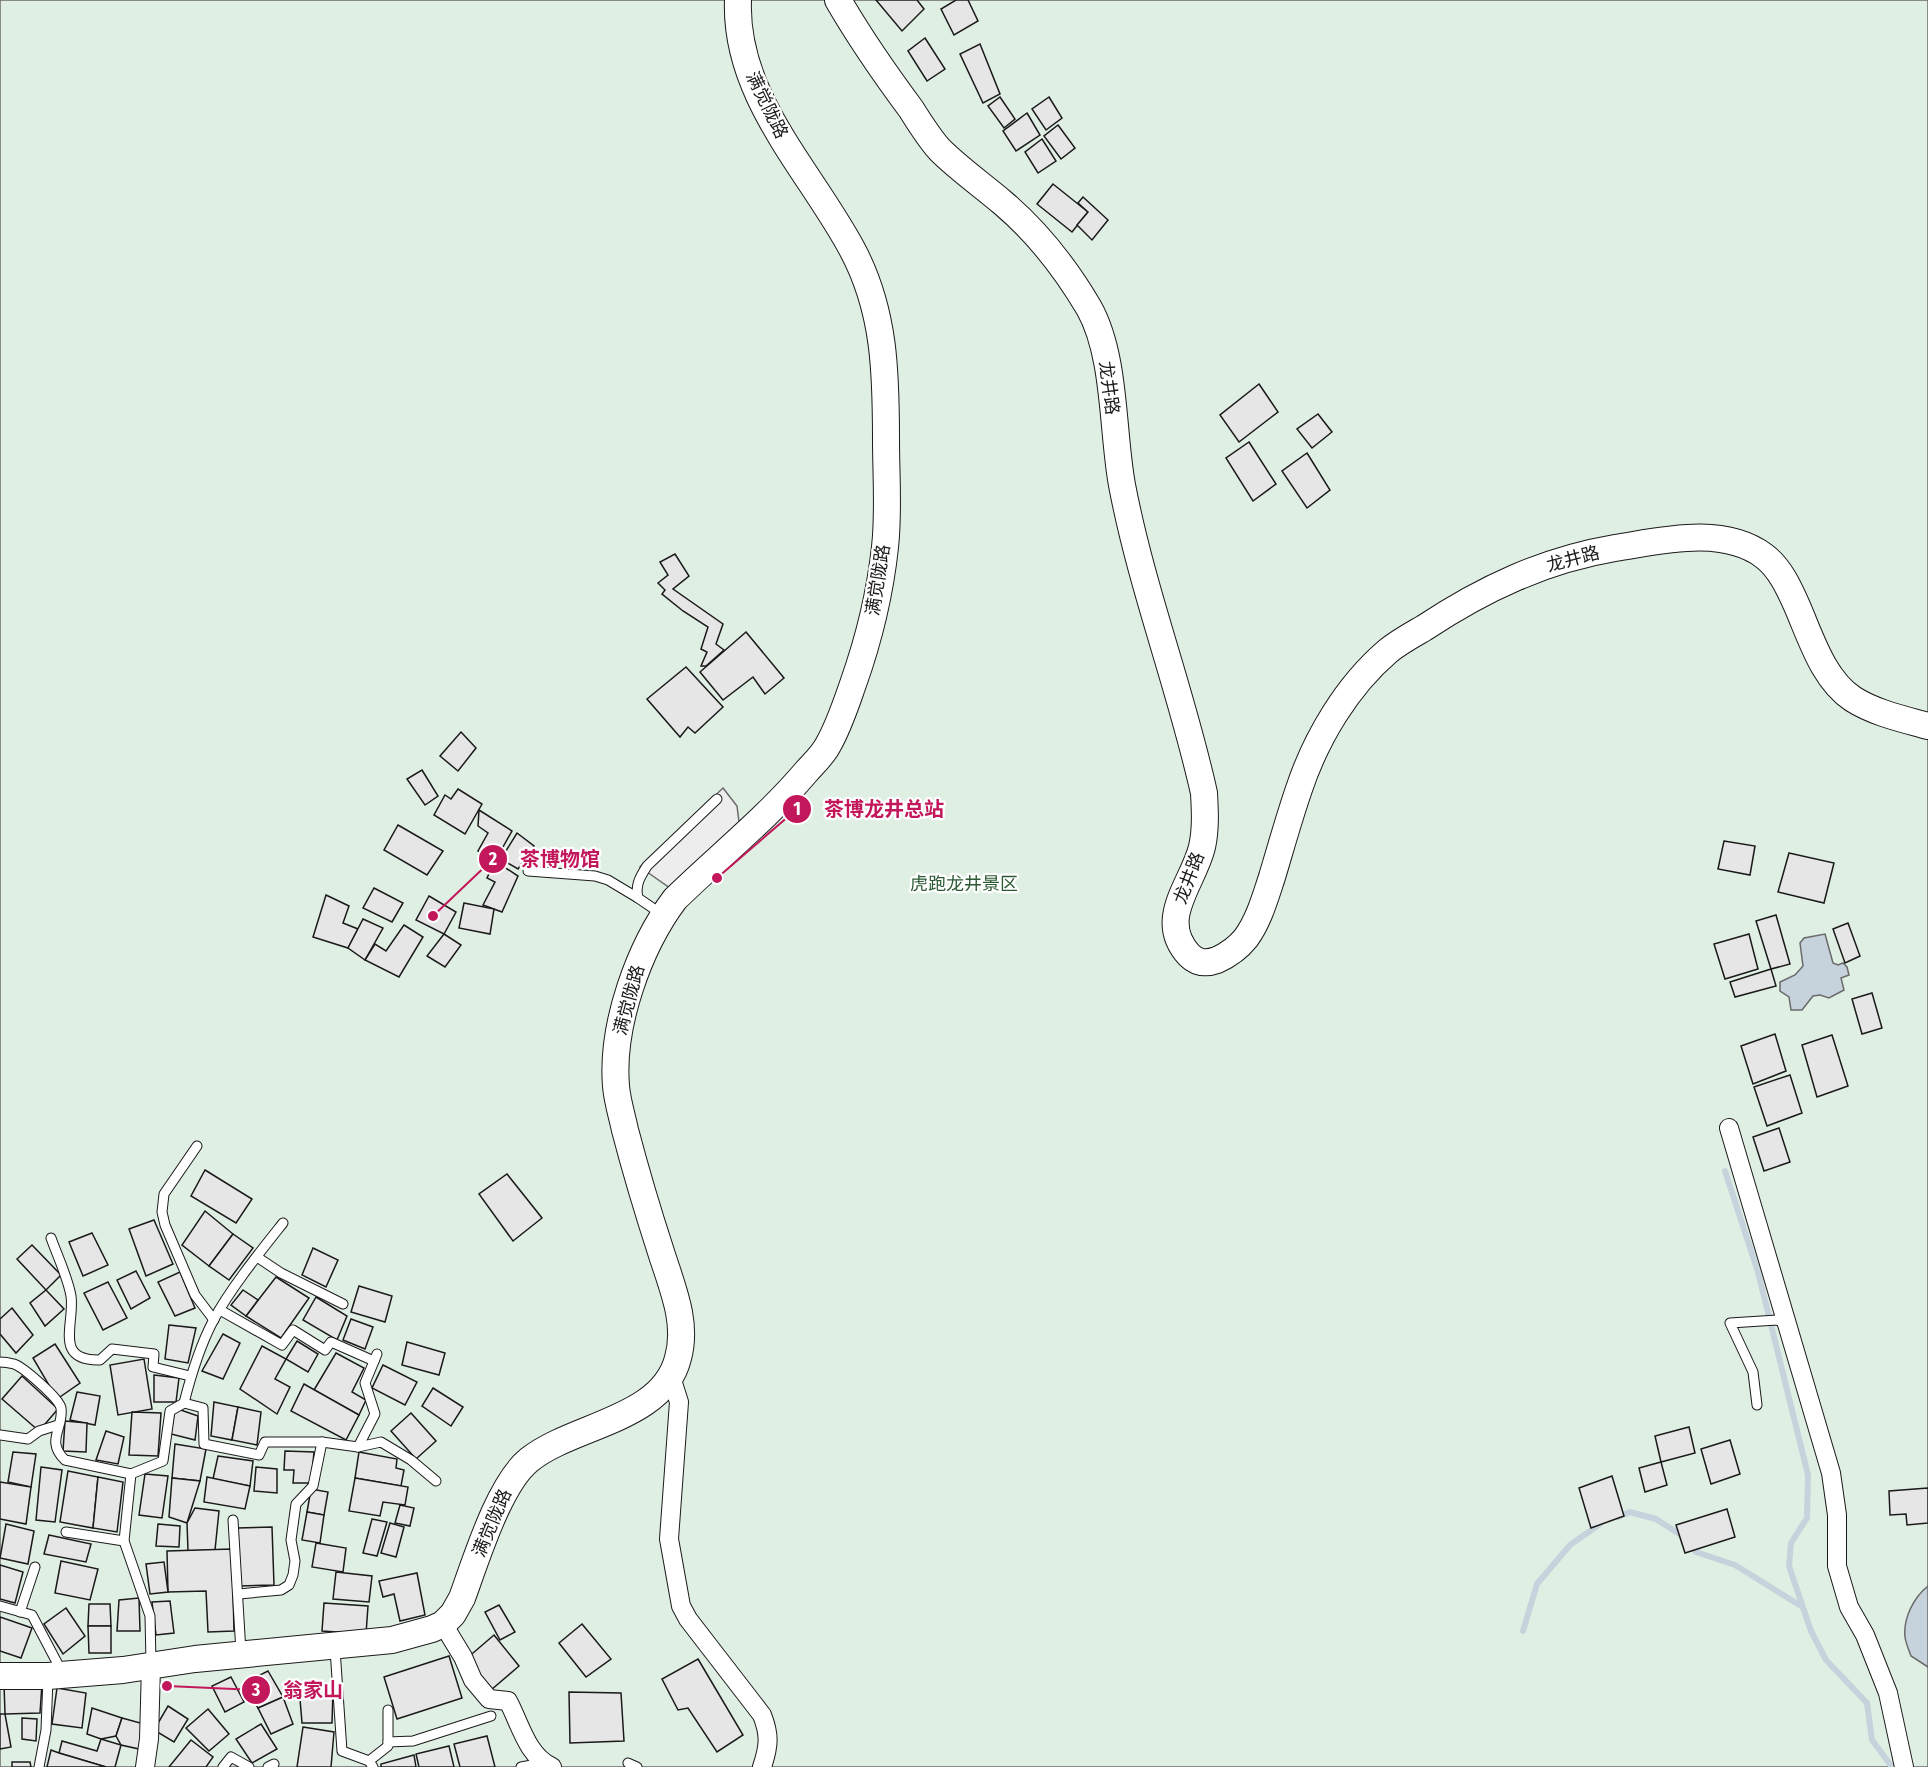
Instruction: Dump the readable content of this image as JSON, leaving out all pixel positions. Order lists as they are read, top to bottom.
{
  "streets": {
    "street": ["满觉陇路", "龙井路"]
  },
  "parks": ["虎跑龙井景区"],
  "places": ["茶博龙井总站", "茶博物馆", "翁家山"]
}
